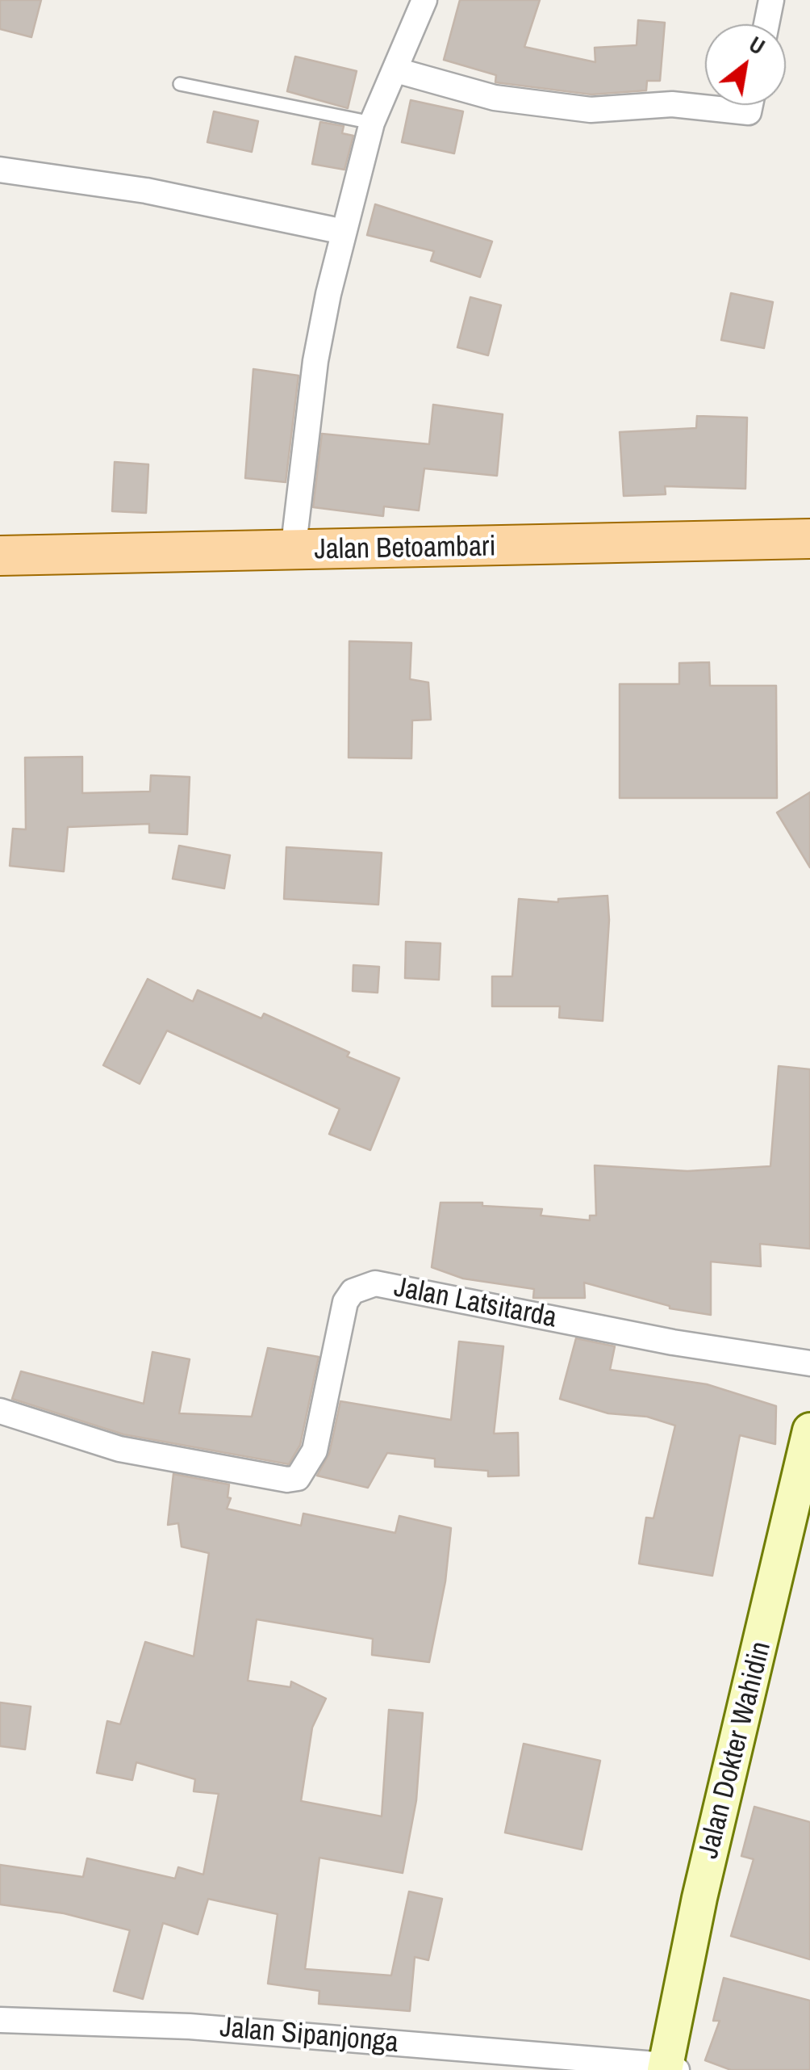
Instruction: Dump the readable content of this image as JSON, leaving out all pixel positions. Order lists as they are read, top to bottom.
{
  "streets": {
    "main road": ["Jalan Betoambari"],
    "street": ["Jalan Latsitarda", "Jalan Dokter Wahidin", "Jalan Sipanjonga"]
  },
  "crossings": [
    ["Jalan Dokter Wahidin", "Jalan Sipanjonga"]
  ],
  "north": "top right"
}
